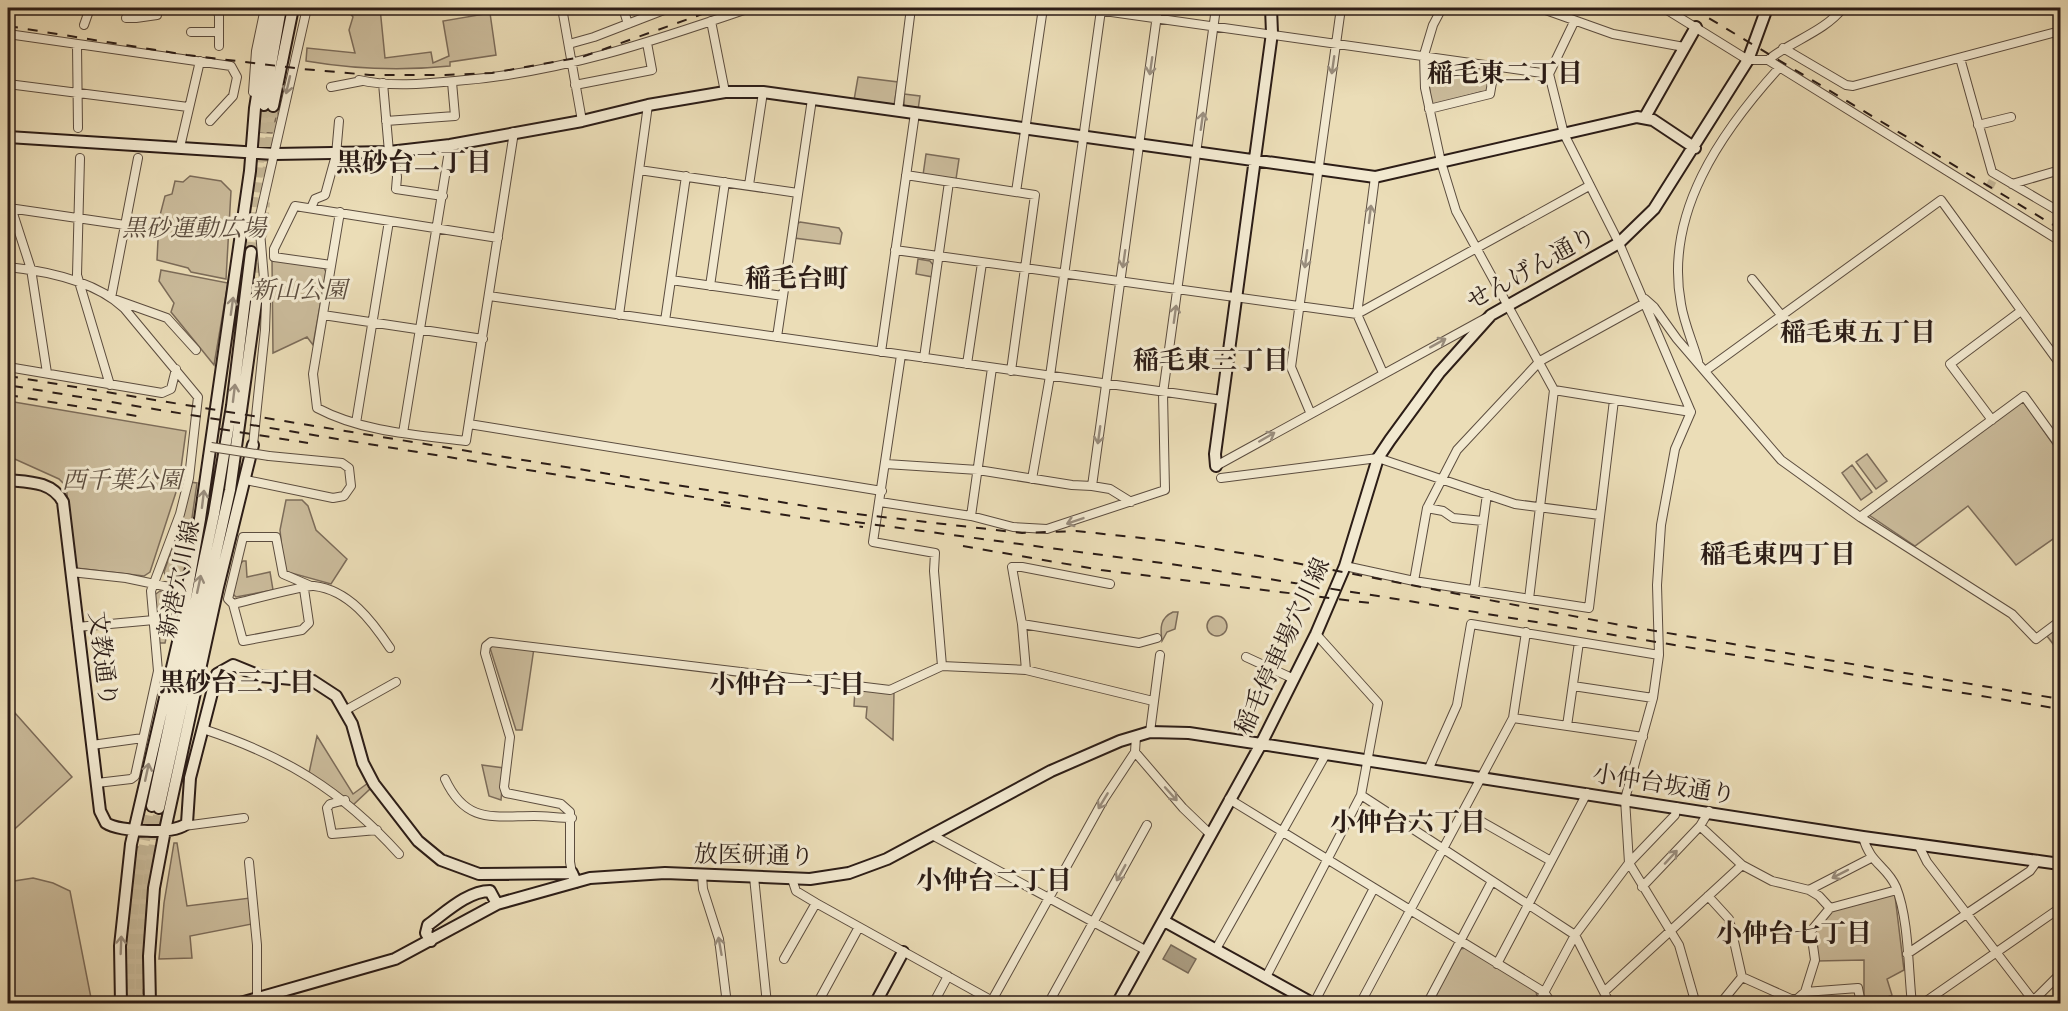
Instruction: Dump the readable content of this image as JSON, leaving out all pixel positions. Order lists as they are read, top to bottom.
{
  "streets": {
    "street": [
      "せんげん通り",
      "新港穴川線",
      "稲毛停車場穴川線",
      "文教通り",
      "小仲台坂通り",
      "放医研通り"
    ]
  },
  "crossings": [
    ["せんげん通り", "稲毛停車場穴川線"],
    ["稲毛停車場穴川線", "小仲台坂通り"],
    ["稲毛停車場穴川線", "放医研通り"],
    ["小仲台坂通り", "放医研通り"]
  ],
  "districts": [
    "稲毛東二丁目",
    "黒砂台二丁目",
    "稲毛台町",
    "稲毛東五丁目",
    "稲毛東三丁目",
    "稲毛東四丁目",
    "黒砂台三丁目",
    "小仲台一丁目",
    "小仲台六丁目",
    "小仲台二丁目",
    "小仲台七丁目"
  ],
  "parks": ["黒砂運動広場", "新山公園", "西千葉公園"]
}
